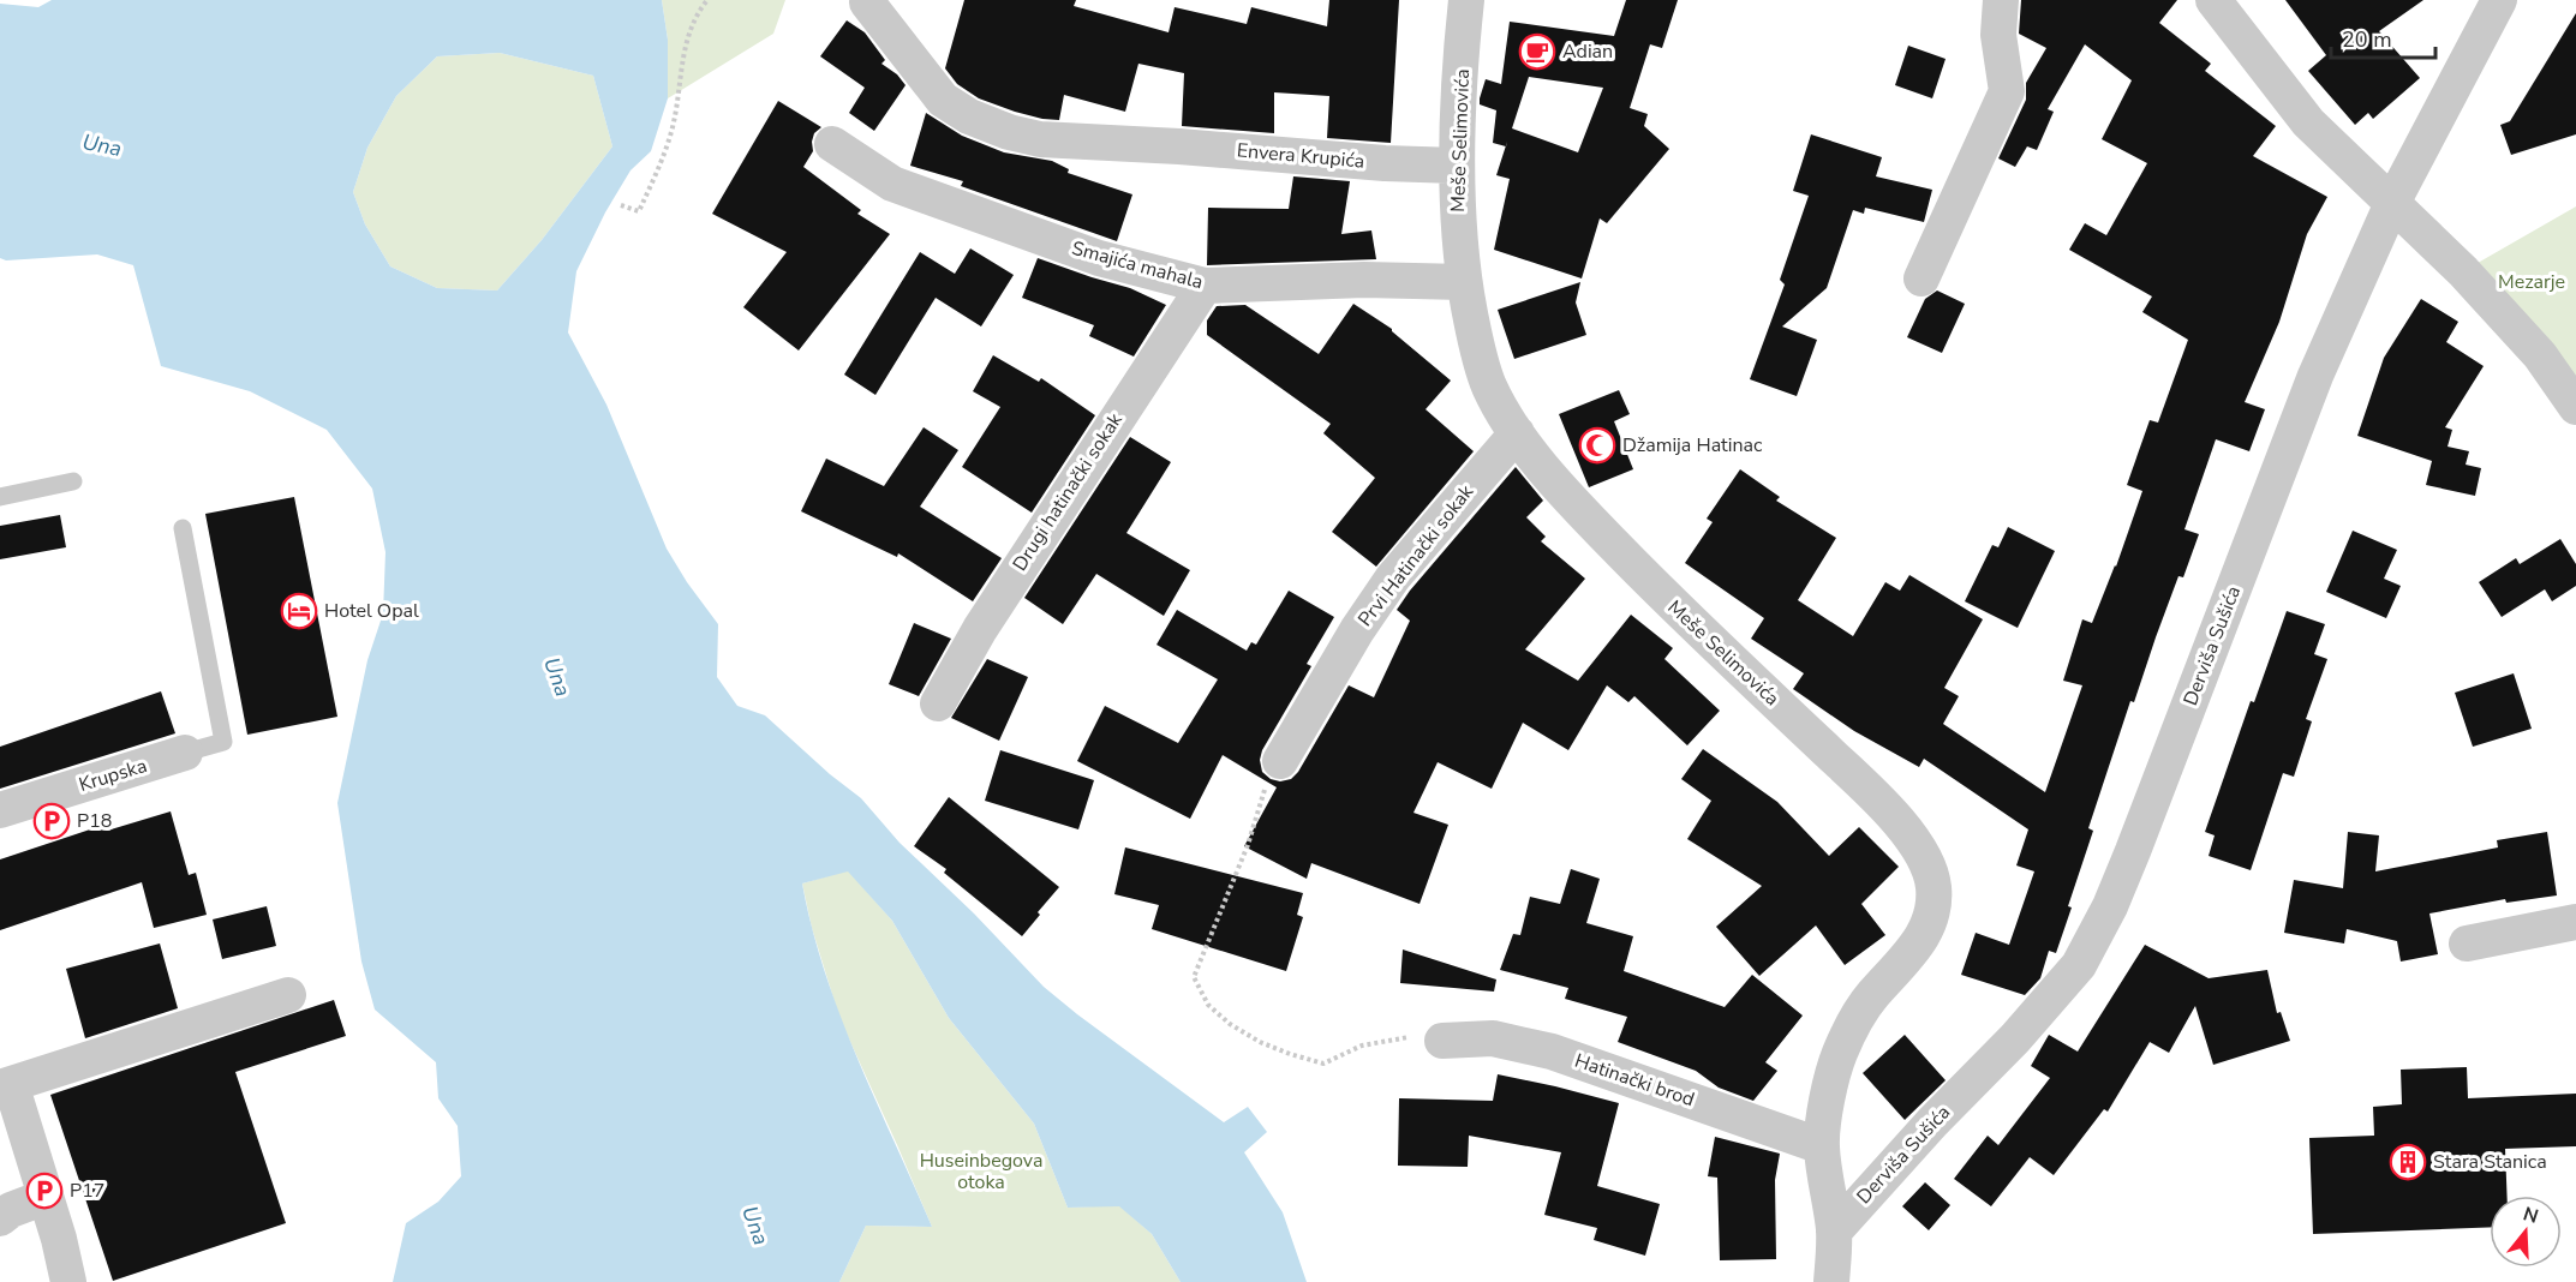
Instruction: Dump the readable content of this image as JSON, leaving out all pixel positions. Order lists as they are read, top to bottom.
{
  "streets": {
    "street": [
      "Meše Selimovića",
      "Envera Krupića",
      "Smajića mahala",
      "Drugi hatinački sokak",
      "Prvi Hatinački sokak",
      "Derviša Sušića",
      "Krupska",
      "Hatinački brod"
    ]
  },
  "crossings": [
    ["Meše Selimovića", "Envera Krupića"],
    ["Meše Selimovića", "Smajića mahala"],
    ["Meše Selimovića", "Prvi Hatinački sokak"],
    ["Meše Selimovića", "Derviša Sušića"],
    ["Meše Selimovića", "Hatinački brod"],
    ["Smajića mahala", "Drugi hatinački sokak"]
  ],
  "water": ["Una"],
  "parks": ["Mezarje", "Huseinbegova otoka"],
  "places": {
    "cafe": ["Adian"],
    "mosque": ["Džamija Hatinac"],
    "hotel": ["Hotel Opal"],
    "parking": ["P18", "P17"],
    "building": ["Stara Stanica"]
  },
  "scale_bar": "20 m",
  "north": "top"
}
